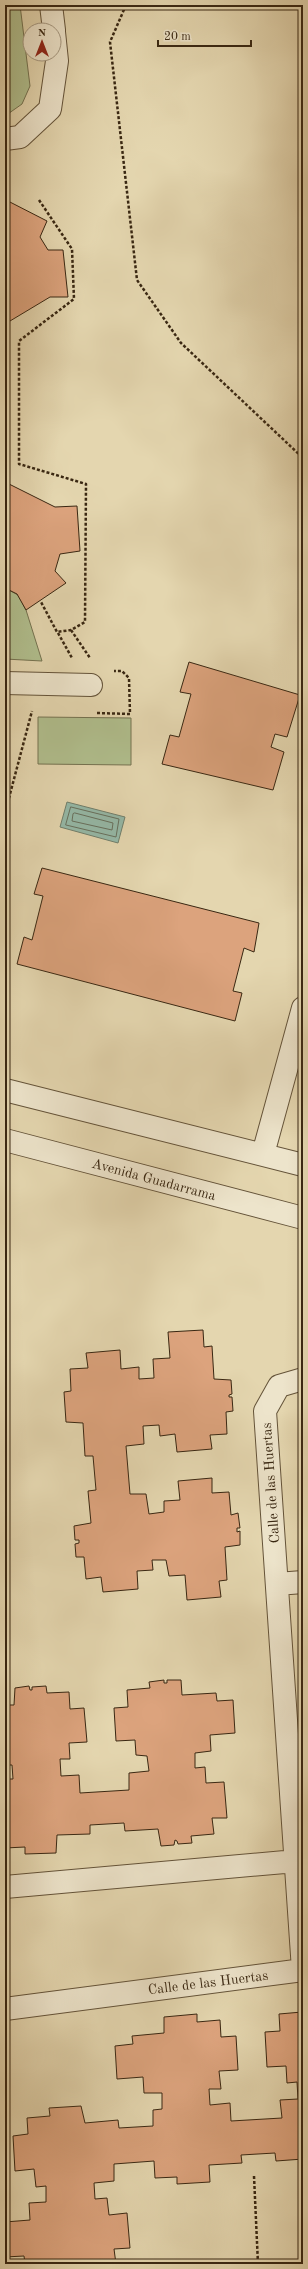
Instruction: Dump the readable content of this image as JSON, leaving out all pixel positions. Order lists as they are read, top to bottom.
{
  "streets": {
    "street": ["Avenida Guadarrama", "Calle de las Huertas"]
  },
  "scale_bar": "20 m",
  "north": "top"
}
